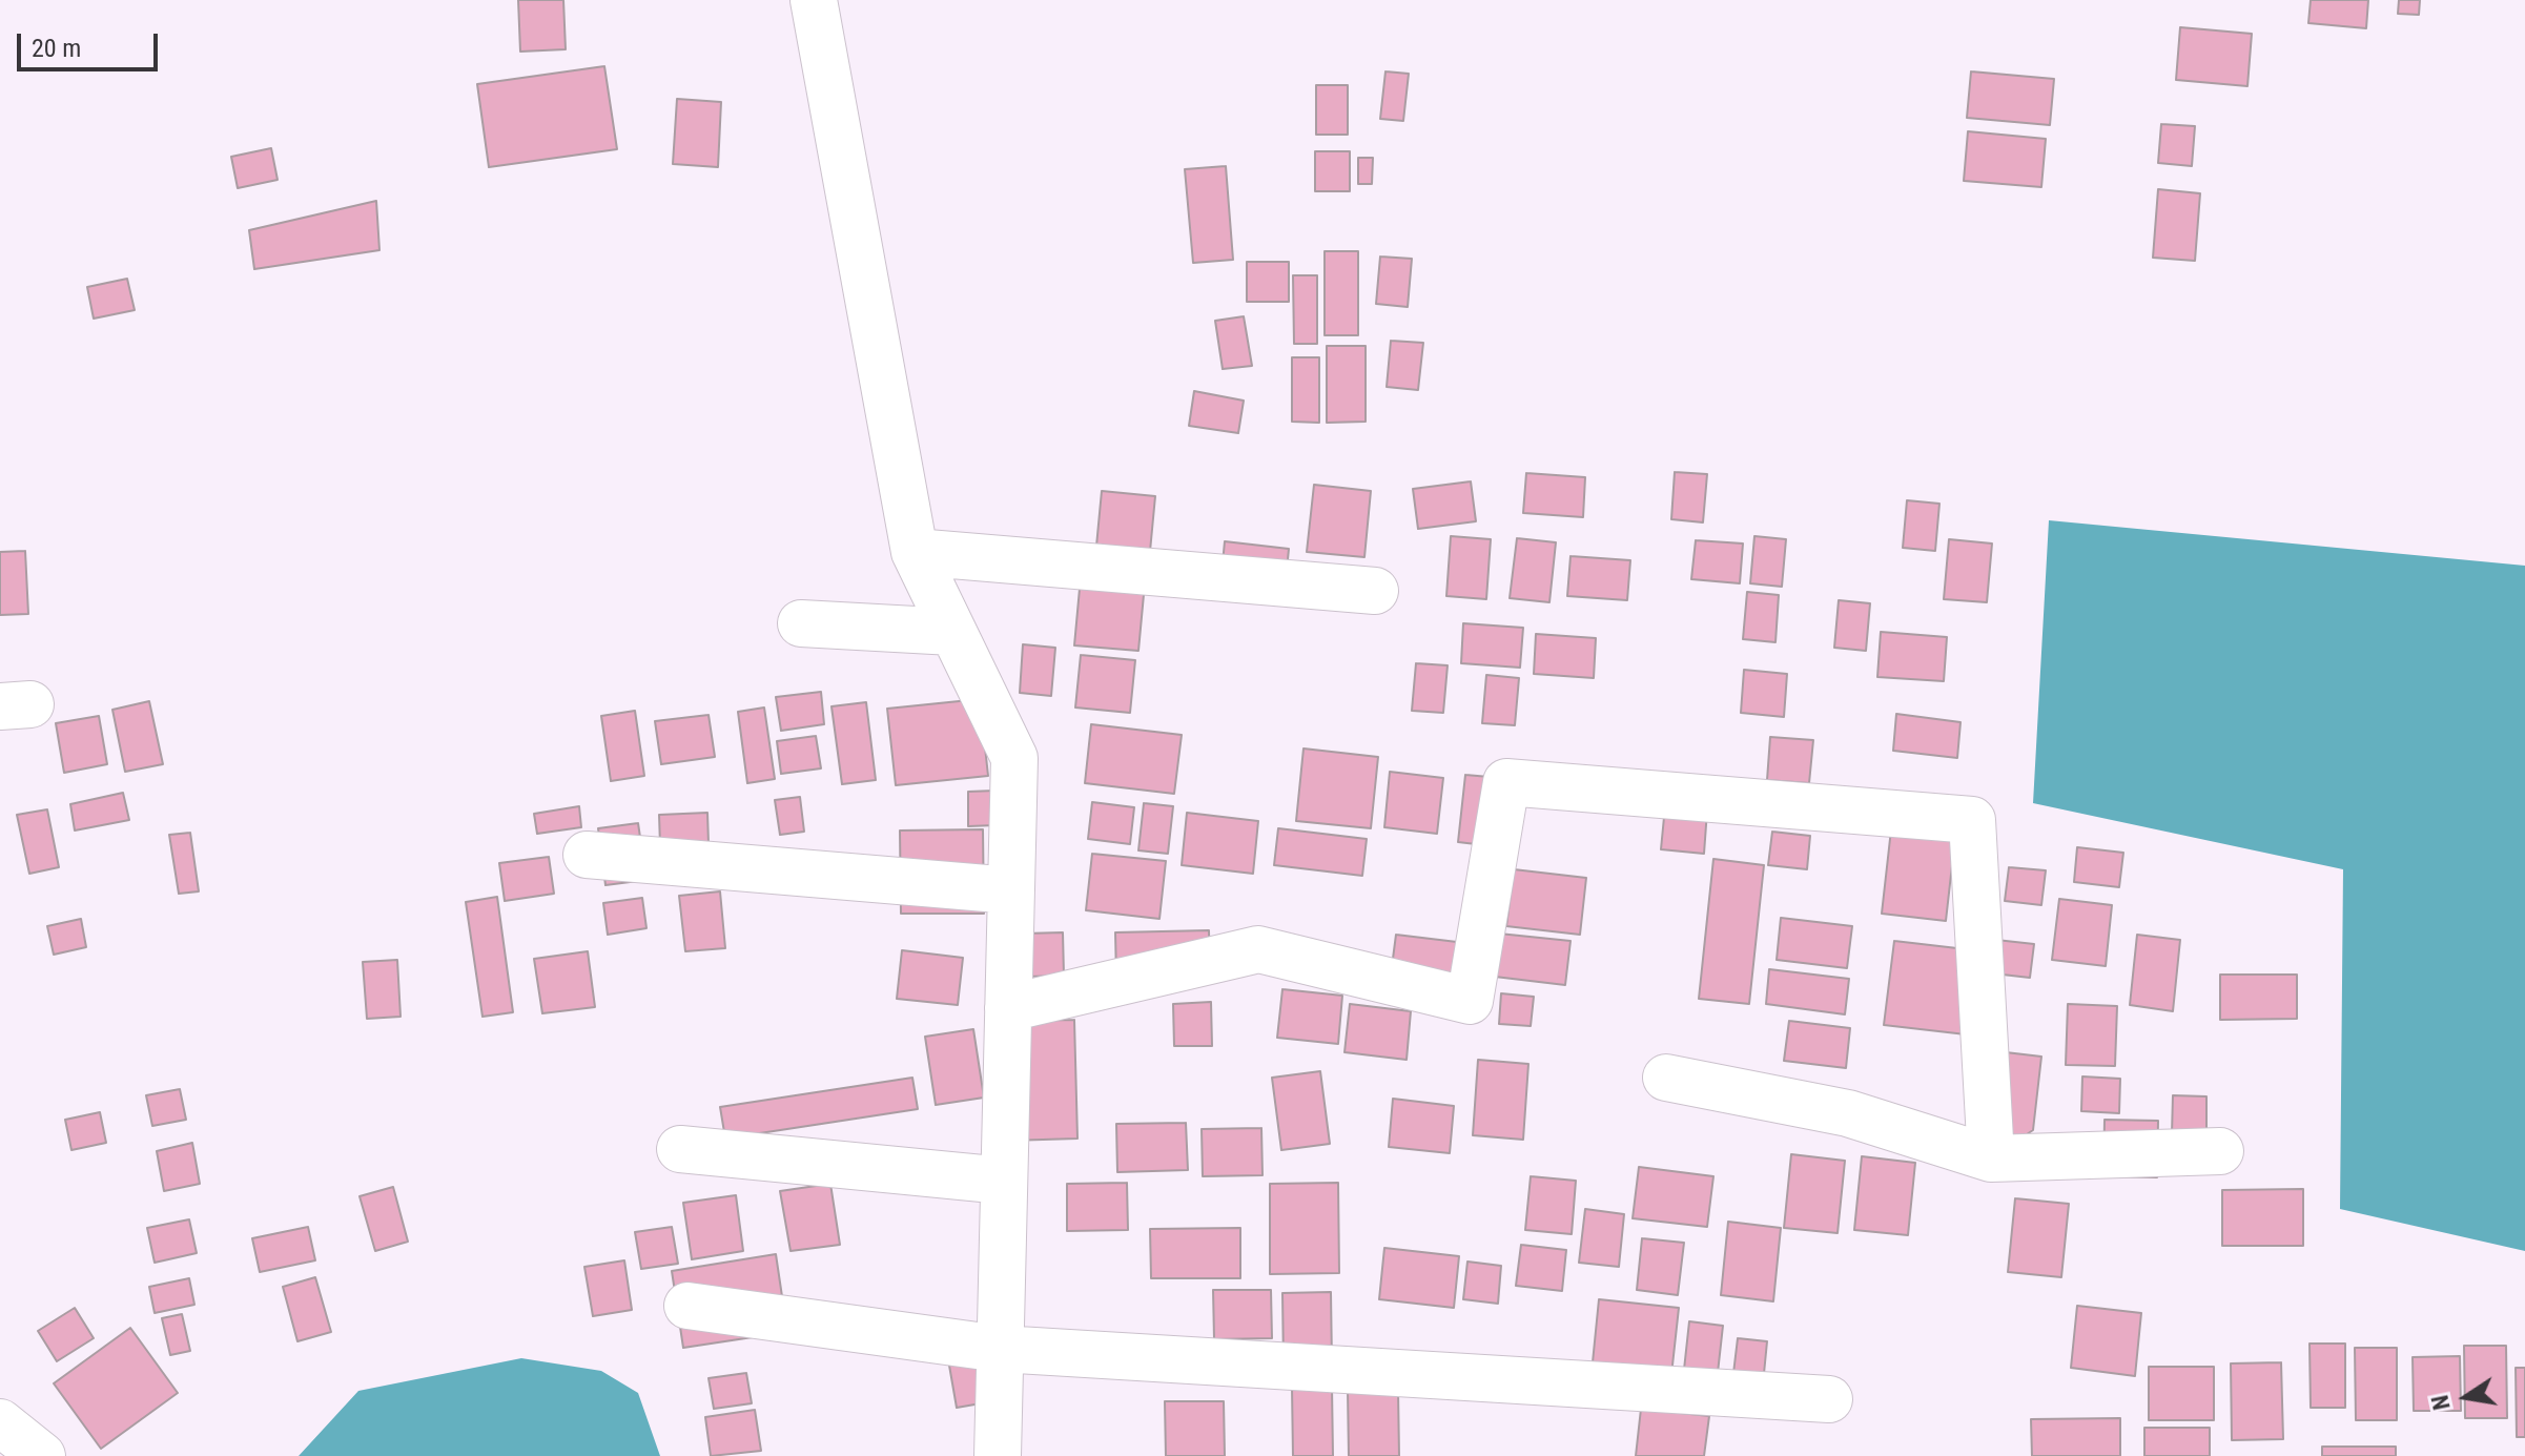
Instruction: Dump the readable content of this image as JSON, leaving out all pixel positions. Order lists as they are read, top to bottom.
{
  "scale_bar": "20 m",
  "north": "left"
}
